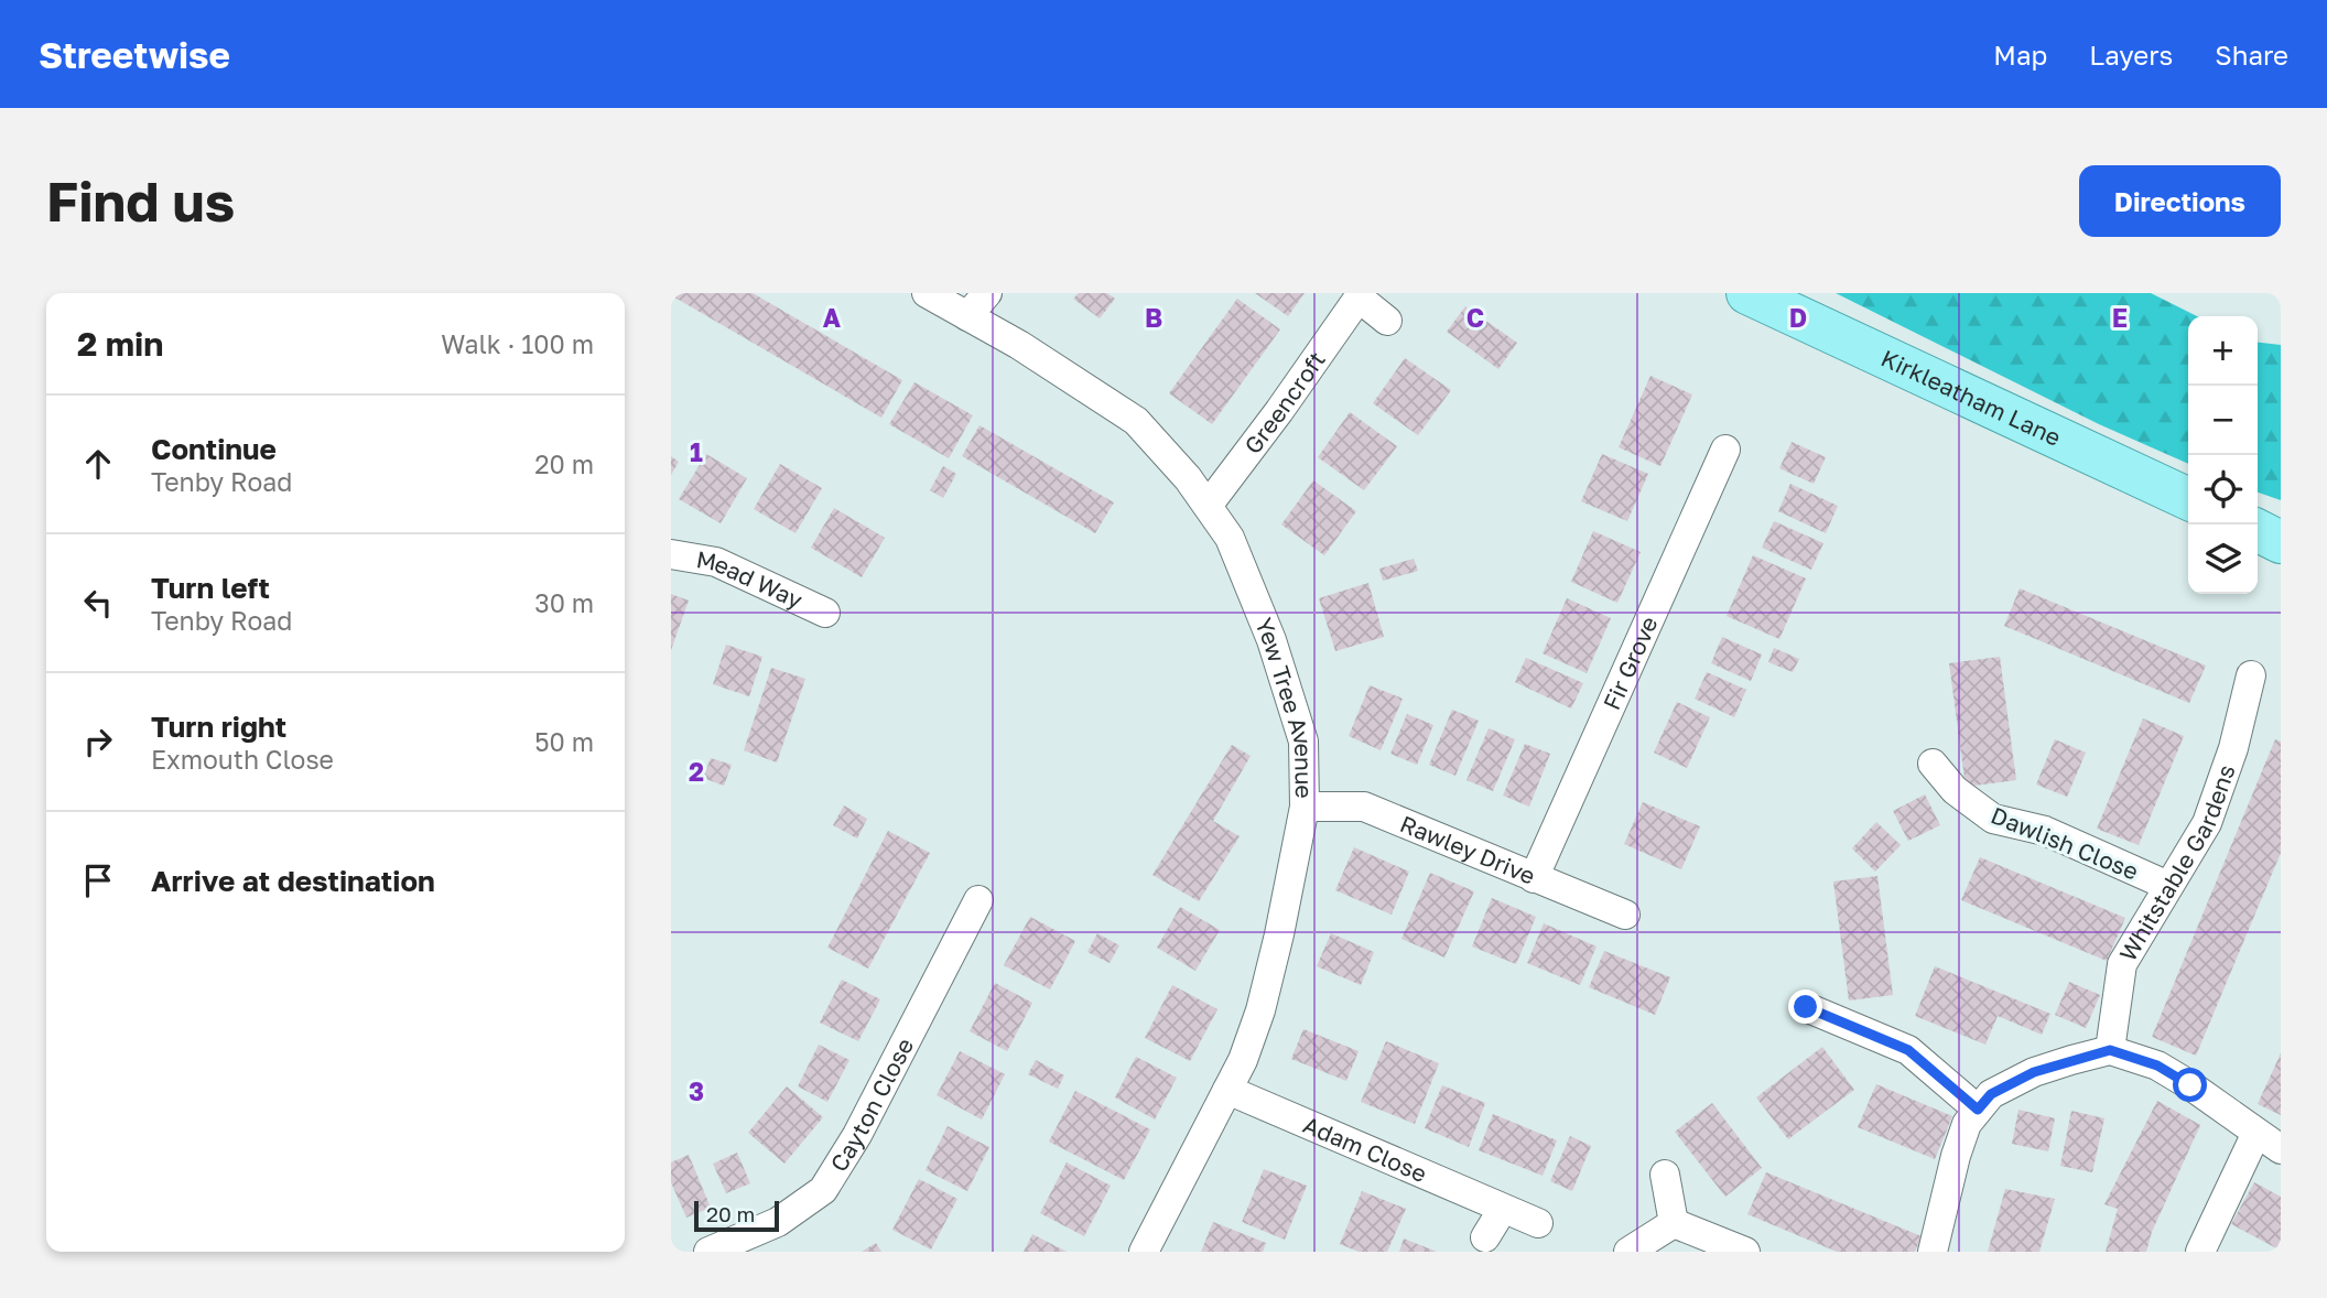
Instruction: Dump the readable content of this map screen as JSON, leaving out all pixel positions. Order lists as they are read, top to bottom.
{
  "streets": {
    "main road": ["Kirkleatham Lane"],
    "street": [
      "Greencroft",
      "Mead Way",
      "Fir Grove",
      "Yew Tree Avenue",
      "Dawlish Close",
      "Rawley Drive",
      "Whitstable Gardens",
      "Cayton Close",
      "Adam Close"
    ]
  },
  "crossings": [
    ["Greencroft", "Yew Tree Avenue"],
    ["Fir Grove", "Rawley Drive"],
    ["Yew Tree Avenue", "Rawley Drive"],
    ["Yew Tree Avenue", "Adam Close"],
    ["Dawlish Close", "Whitstable Gardens"]
  ],
  "scale_bar": "20 m",
  "page": {
    "header": "Streetwise",
    "nav": ["Map", "Layers", "Share"],
    "buttons": "Directions",
    "title": "Find us",
    "heading": ["2 min", "Walk · 100 m"],
    "map_buttons": ["+", "−"],
    "list": [
      ["Continue", "Tenby Road", "20 m"],
      ["Turn left", "Tenby Road", "30 m"],
      ["Turn right", "Exmouth Close", "50 m"],
      "Arrive at destination"
    ],
    "scale": "20 m"
  },
  "grid": {
    "columns": [
      "A",
      "B",
      "C",
      "D",
      "E"
    ],
    "rows": ["1", "2", "3"]
  }
}
